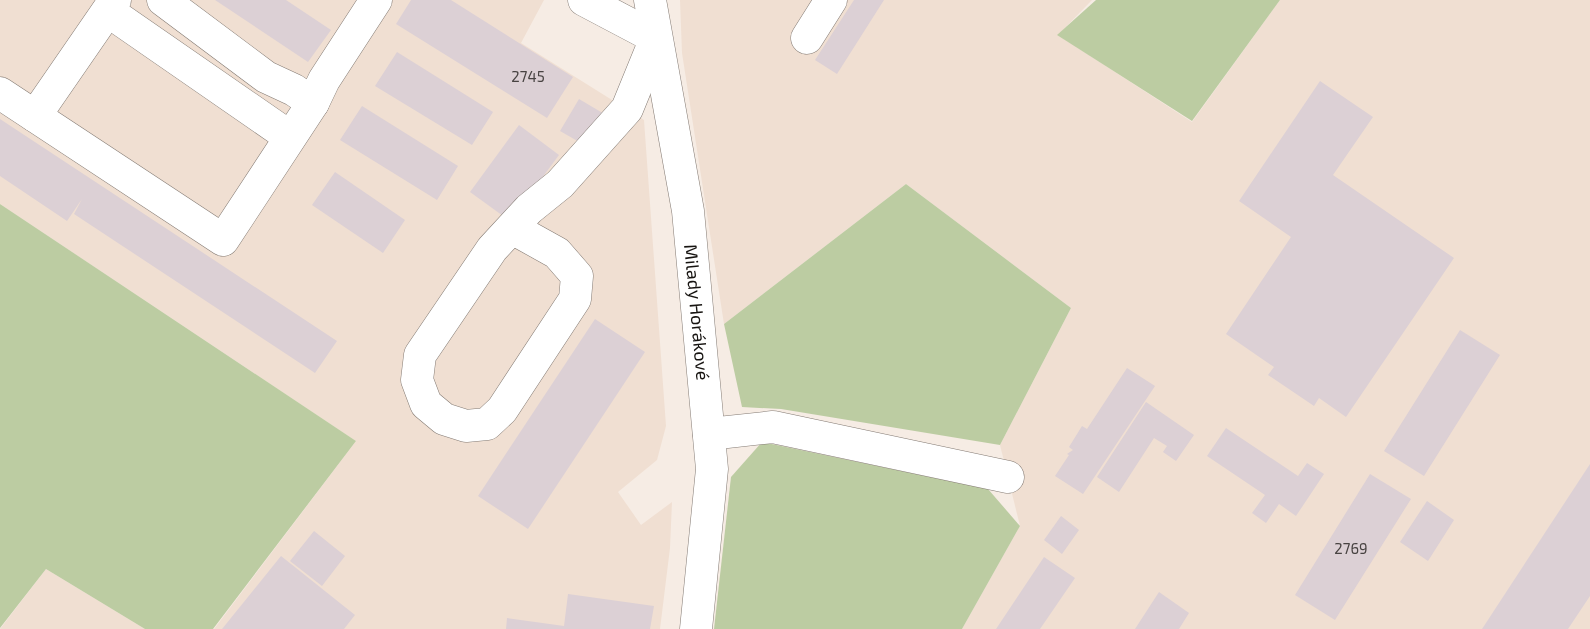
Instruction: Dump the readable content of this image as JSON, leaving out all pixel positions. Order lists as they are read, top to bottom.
{
  "streets": {
    "street": ["Milady Horákové"]
  },
  "house_numbers": ["2745", "2769"]
}
